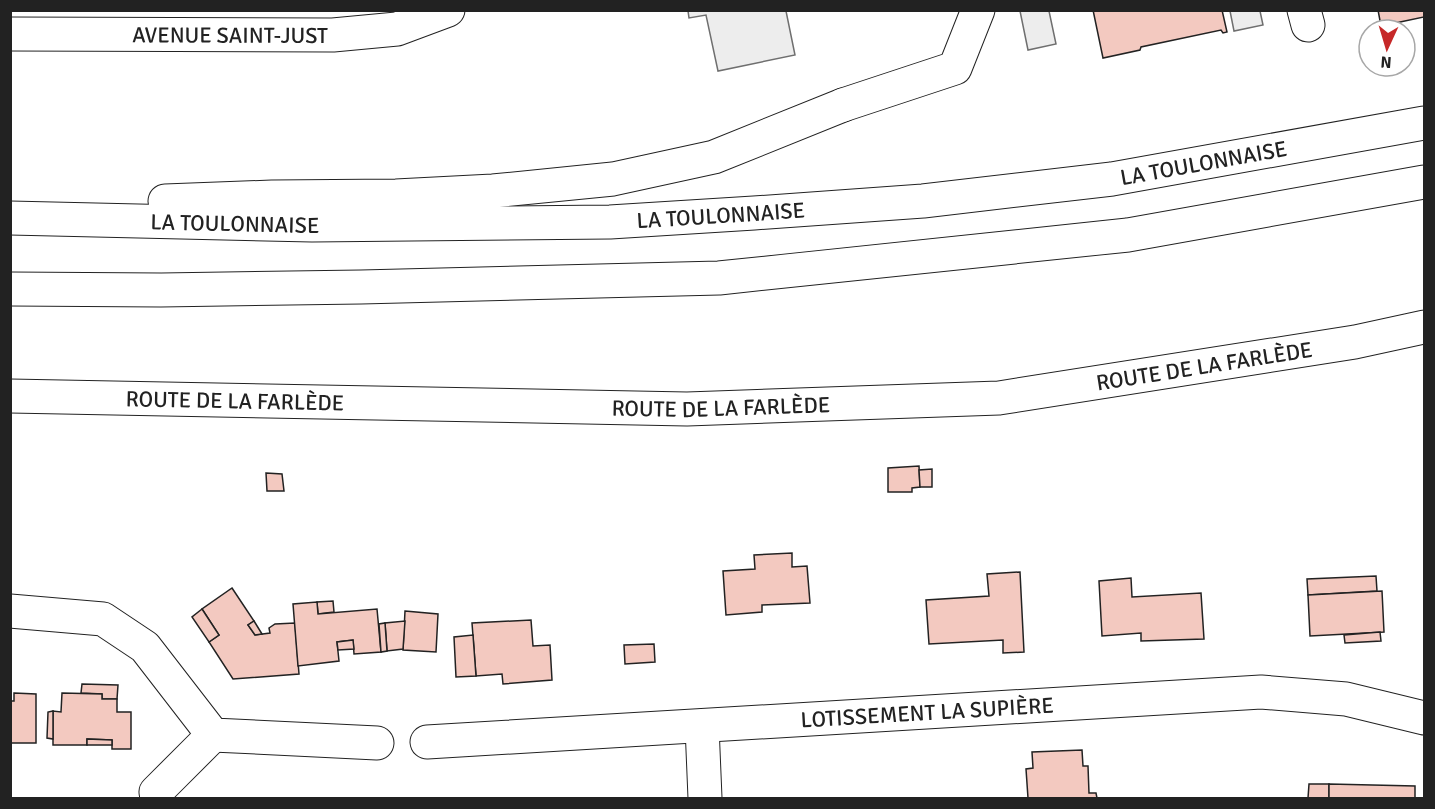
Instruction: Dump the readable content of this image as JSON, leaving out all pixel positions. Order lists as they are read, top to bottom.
{
  "streets": {
    "main road": [
      "AVENUE SAINT-JUST",
      "LA TOULONNAISE",
      "ROUTE DE LA FARLÈDE",
      "LOTISSEMENT LA SUPIÈRE"
    ]
  },
  "north": "bottom"
}
